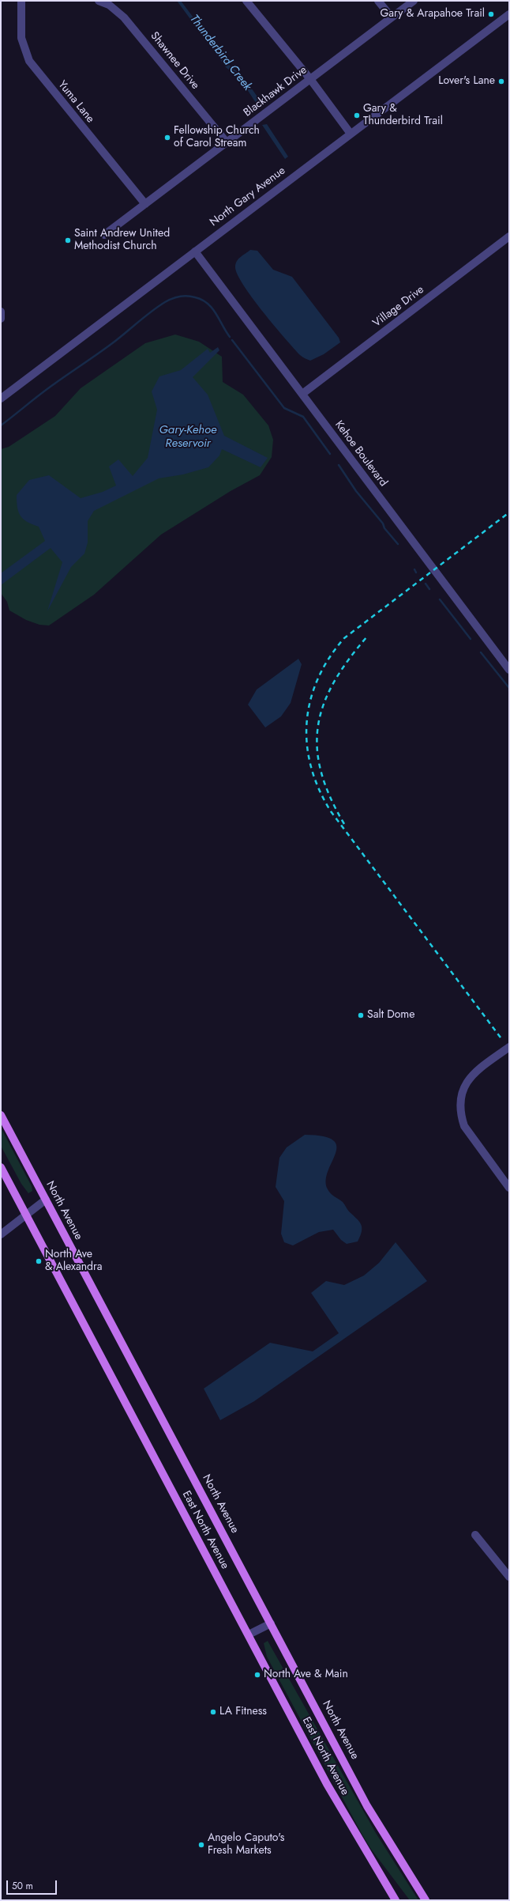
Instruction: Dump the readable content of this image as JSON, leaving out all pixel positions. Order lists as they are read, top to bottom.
{
  "streets": {
    "main road": ["North Avenue", "East North Avenue"],
    "street": [
      "Shawnee Drive",
      "Blackhawk Drive",
      "Yuma Lane",
      "North Gary Avenue",
      "Village Drive",
      "Kehoe Boulevard"
    ]
  },
  "crossings": [
    ["Shawnee Drive", "Blackhawk Drive"],
    ["Blackhawk Drive", "Yuma Lane"],
    ["North Gary Avenue", "Kehoe Boulevard"],
    ["Village Drive", "Kehoe Boulevard"]
  ],
  "water": ["Thunderbird Creek", "Gary-Kehoe Reservoir"],
  "places": [
    "Gary & Arapahoe Trail",
    "Lover's Lane",
    "Gary & Thunderbird Trail",
    "Fellowship Church of Carol Stream",
    "Saint Andrew United Methodist Church",
    "Salt Dome",
    "North Ave & Alexandra",
    "North Ave & Main",
    "LA Fitness",
    "Angelo Caputo's Fresh Markets"
  ],
  "scale_bar": "50 m"
}
